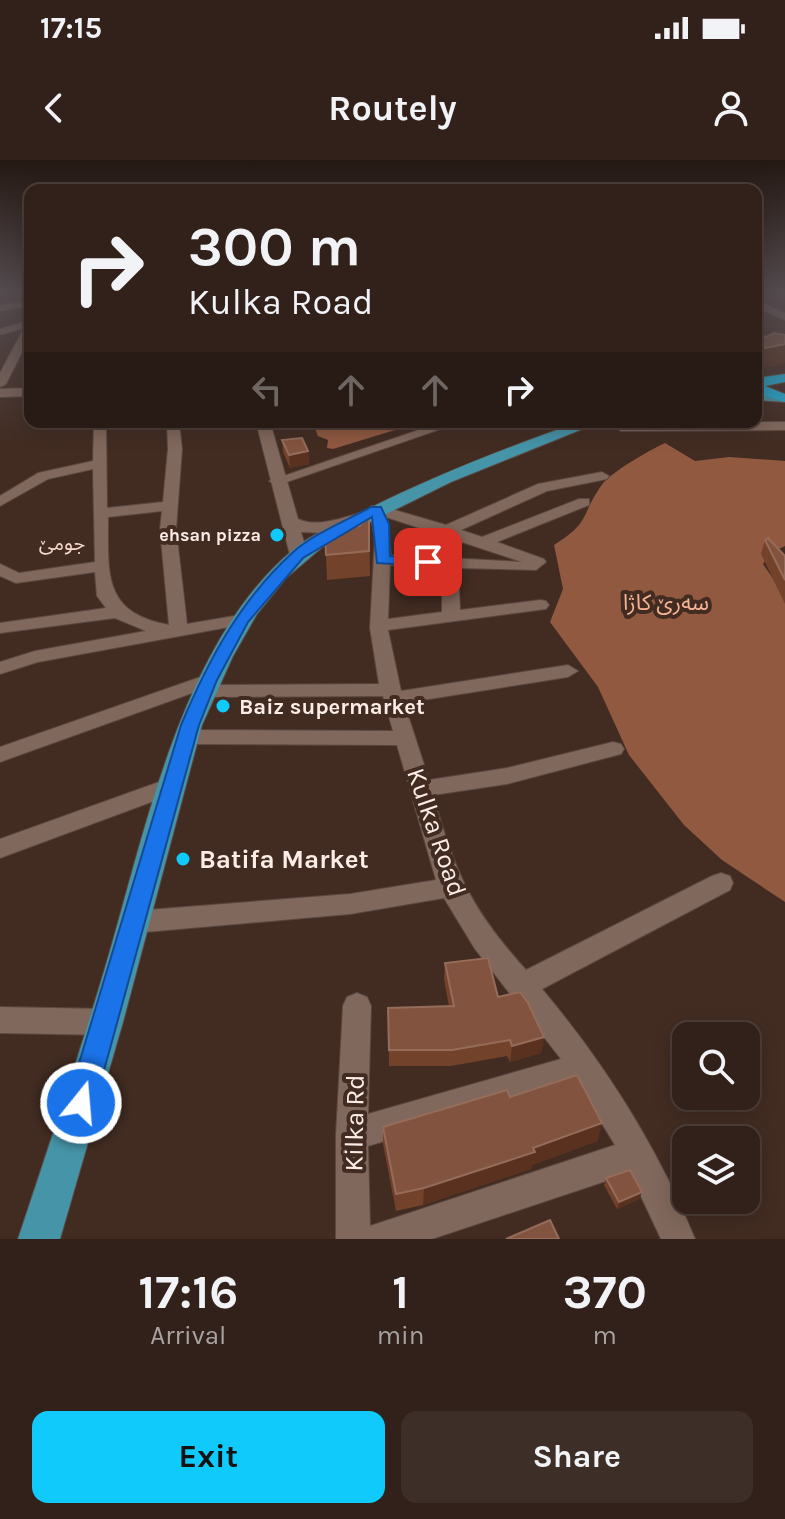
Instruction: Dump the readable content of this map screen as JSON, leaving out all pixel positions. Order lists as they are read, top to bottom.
{
  "streets": {
    "street": ["Kulka Road", "Kilka Rd"]
  },
  "districts": ["جومێ"],
  "parks": ["سەرێ کاژا"],
  "places": ["ehsan pizza", "Baiz supermarket", "Batifa Market"],
  "page": {
    "status": "17:15",
    "header": "Routely",
    "turn": ["300 m", "Kulka Road"],
    "eta": [
      "17:16",
      "Arrival",
      "1",
      "min",
      "370",
      "m"
    ],
    "buttons": ["Exit", "Share"]
  }
}
